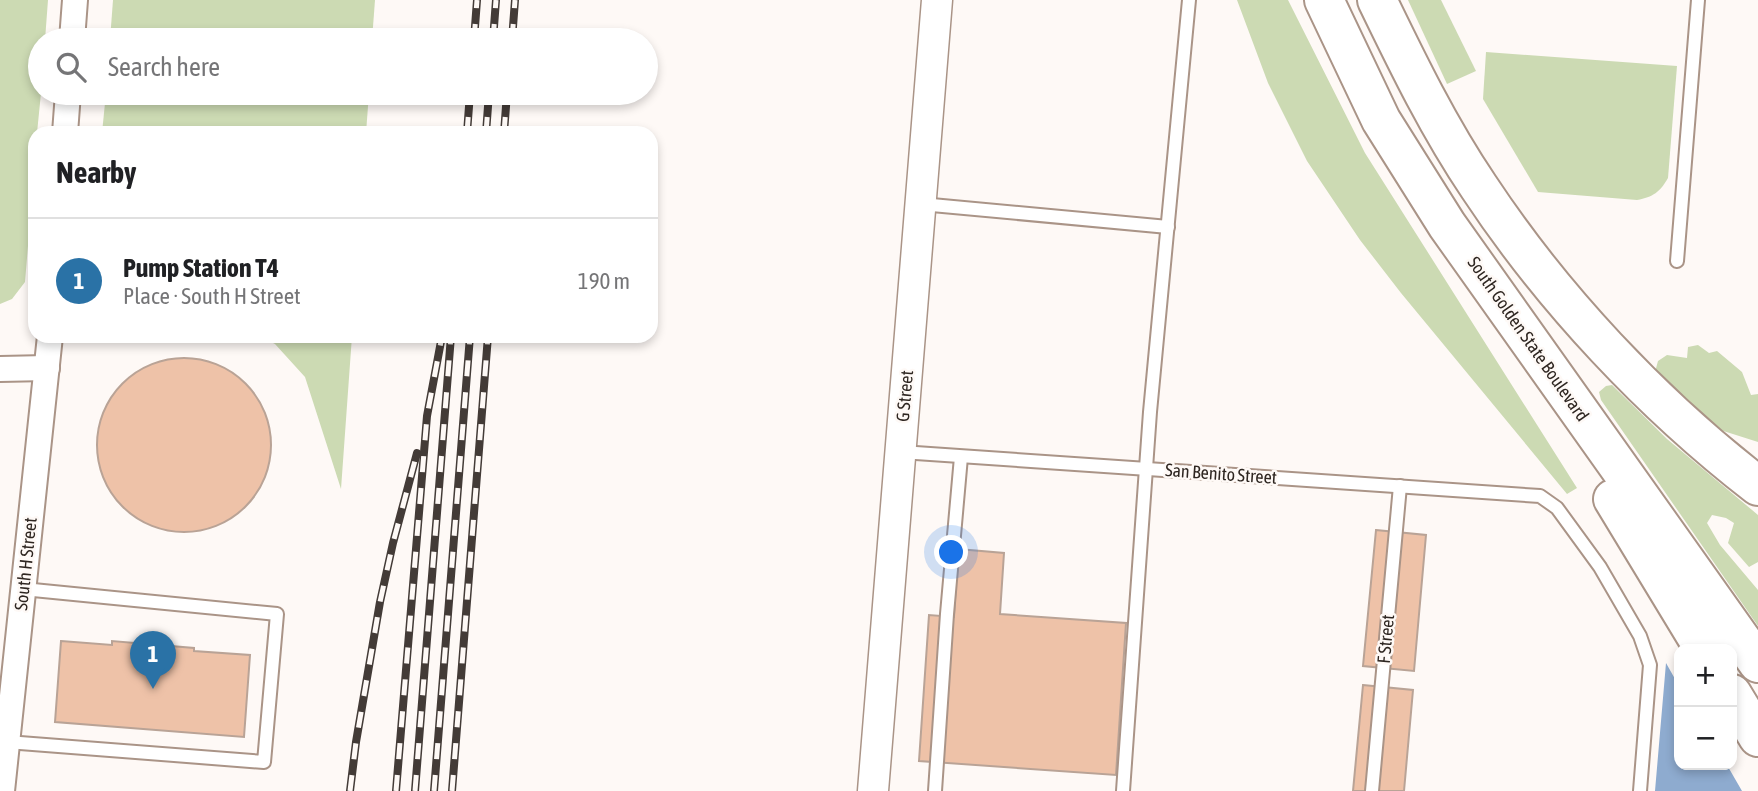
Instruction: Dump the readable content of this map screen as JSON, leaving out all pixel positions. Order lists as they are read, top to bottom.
{
  "streets": {
    "highway": ["South Golden State Boulevard"],
    "street": ["G Street", "South H Street"],
    "lane": ["San Benito Street", "F Street"]
  },
  "crossings": [
    ["G Street", "San Benito Street"],
    ["San Benito Street", "F Street"]
  ],
  "page": {
    "search": "Search here",
    "heading": "Nearby",
    "list": [
      {
        "mark": "1",
        "name": "Pump Station T4",
        "note": "Place · South H Street",
        "value": "190 m"
      }
    ],
    "pins": "1",
    "map_buttons": ["+", "−"]
  }
}
